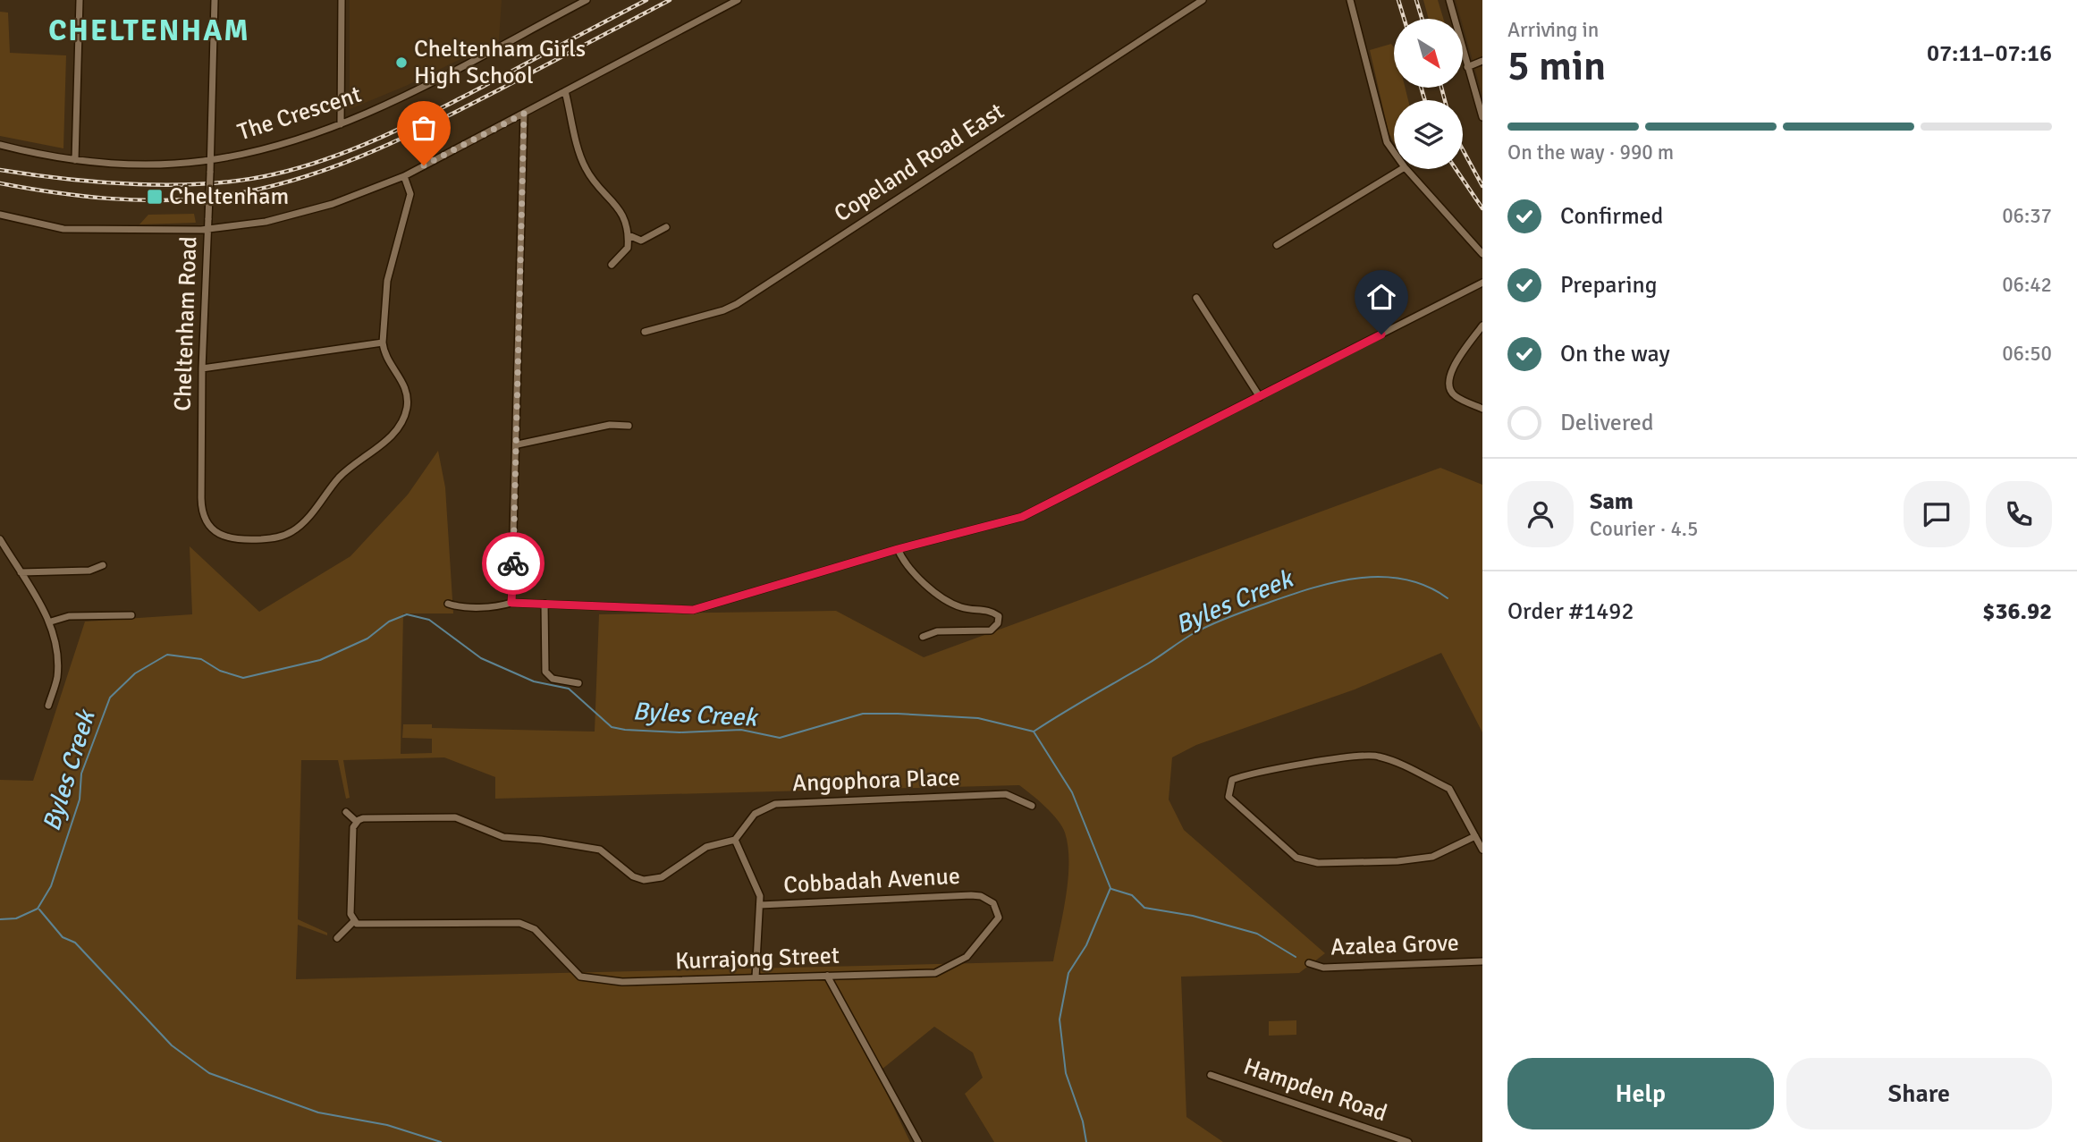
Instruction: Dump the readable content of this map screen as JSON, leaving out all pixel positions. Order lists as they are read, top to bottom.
{
  "streets": {
    "street": [
      "The Crescent",
      "Copeland Road East",
      "Cheltenham Road",
      "Angophora Place",
      "Cobbadah Avenue",
      "Azalea Grove",
      "Kurrajong Street",
      "Hampden Road"
    ]
  },
  "crossings": [
    ["The Crescent", "Cheltenham Road"],
    ["Cobbadah Avenue", "Kurrajong Street"]
  ],
  "districts": ["CHELTENHAM"],
  "water": ["Byles Creek"],
  "places": {
    "other": ["Cheltenham Girls High School"],
    "transit": ["Cheltenham"]
  },
  "north": "bottom right",
  "page": {
    "heading": ["5 min", "Arriving in", "07:11–07:16"],
    "panel": [
      "Sam",
      "Courier · 4.5",
      "Order #1492",
      "$36.92"
    ],
    "bar": "On the way · 990 m",
    "list": [
      ["Confirmed", "06:37"],
      ["Preparing", "06:42"],
      ["On the way", "06:50"],
      "Delivered"
    ],
    "buttons": ["Help", "Share"]
  }
}
